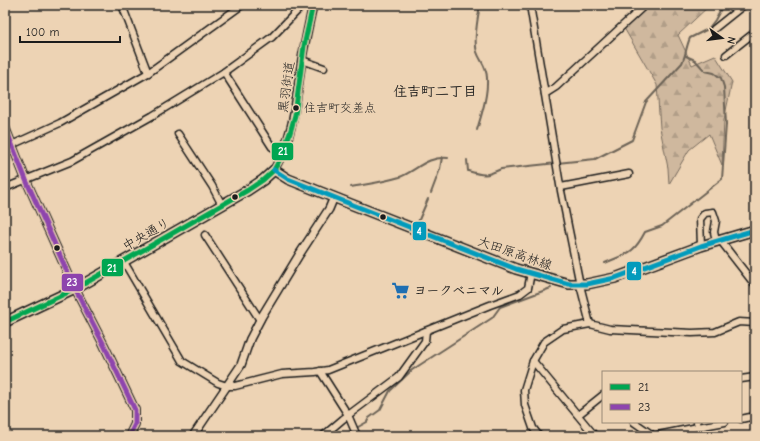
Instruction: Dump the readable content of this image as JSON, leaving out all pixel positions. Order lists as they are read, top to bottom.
{
  "streets": {
    "main road": ["中央通り", "大田原高林線"],
    "street": ["黒羽街道"]
  },
  "crossings": [
    ["黒羽街道", "中央通り"],
    ["黒羽街道", "大田原高林線"],
    ["中央通り", "大田原高林線"]
  ],
  "districts": ["住吉町二丁目"],
  "places": {
    "other": ["住吉町交差点"],
    "supermarket": ["ヨークベニマル"]
  },
  "lines": ["transit line 21", "transit line 23", "transit line 4"],
  "legend": ["21", "23"],
  "scale_bar": "100 m",
  "north": "right"
}
